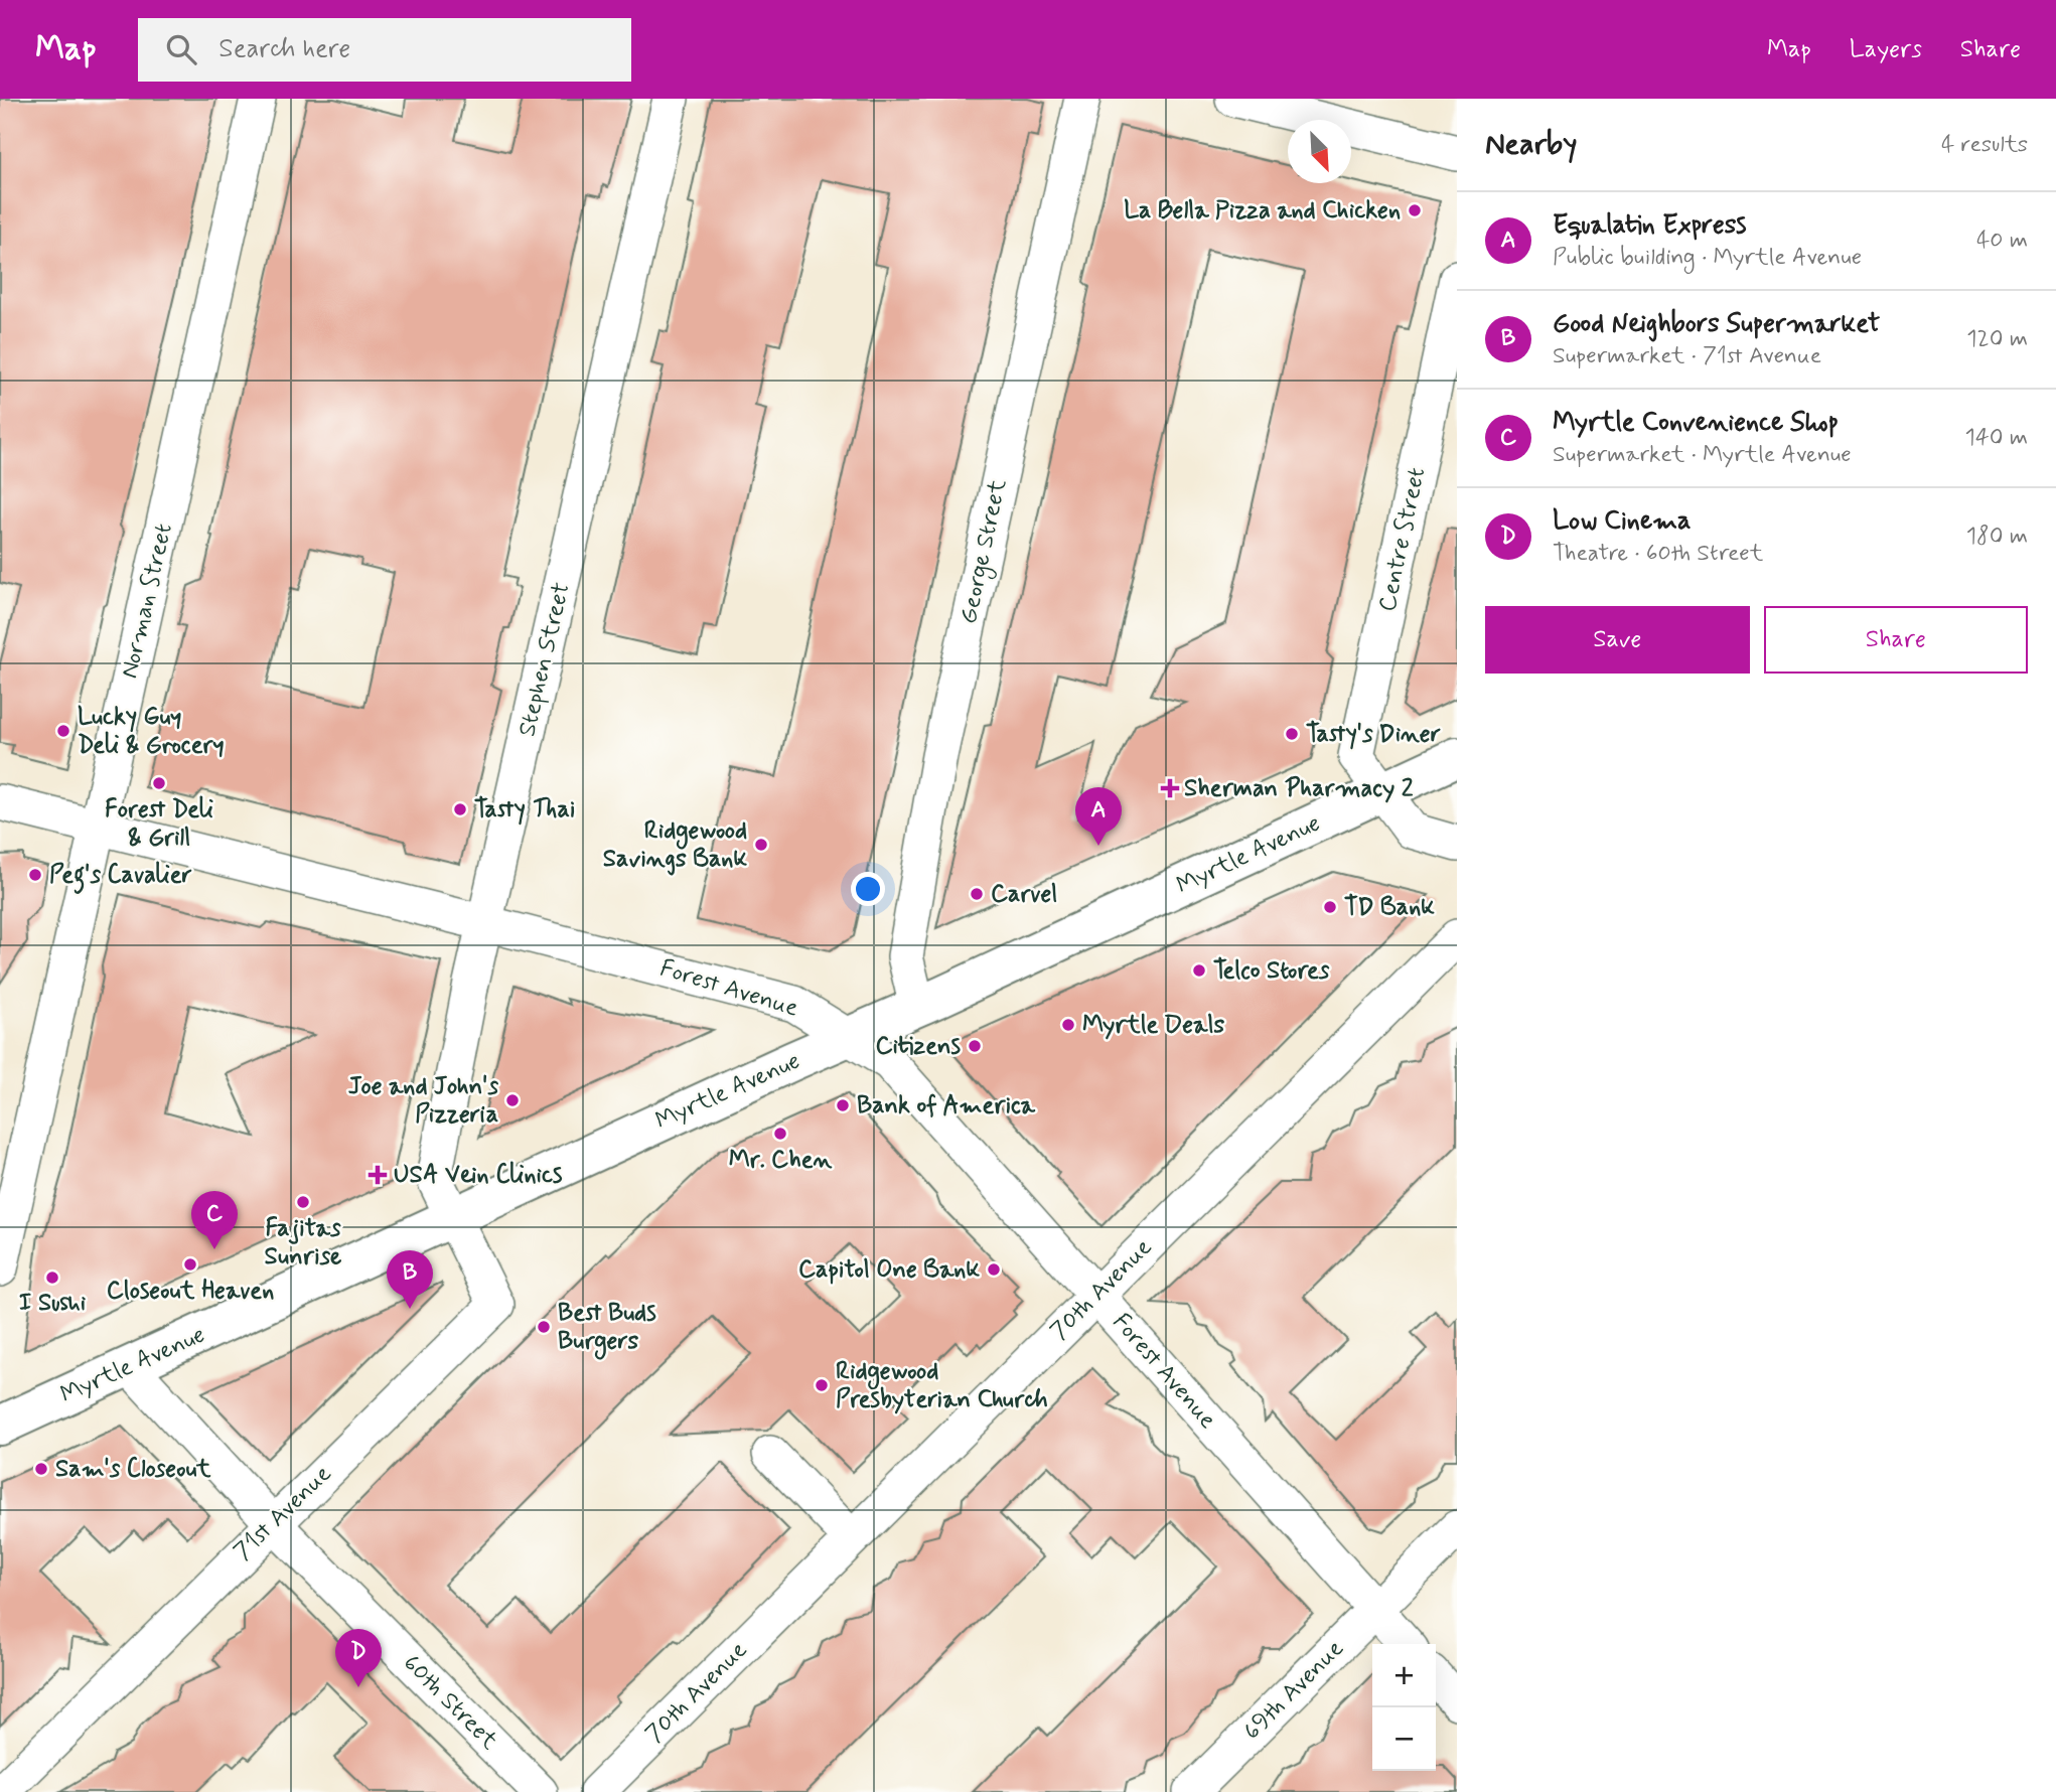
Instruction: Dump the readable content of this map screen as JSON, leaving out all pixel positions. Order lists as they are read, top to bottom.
{
  "streets": {
    "main road": ["Myrtle Avenue"],
    "street": [
      "Centre Street",
      "George Street",
      "Norman Street",
      "Stephen Street",
      "Forest Avenue",
      "70th Avenue",
      "71st Avenue",
      "69th Avenue",
      "60th Street"
    ]
  },
  "crossings": [
    ["Centre Street", "Myrtle Avenue"],
    ["George Street", "Myrtle Avenue"],
    ["Norman Street", "Forest Avenue"],
    ["Stephen Street", "Myrtle Avenue"],
    ["Stephen Street", "Forest Avenue"],
    ["Stephen Street", "71st Avenue"],
    ["Myrtle Avenue", "Forest Avenue"],
    ["Myrtle Avenue", "71st Avenue"],
    ["Myrtle Avenue", "60th Street"],
    ["Forest Avenue", "70th Avenue"],
    ["Forest Avenue", "69th Avenue"],
    ["71st Avenue", "60th Street"]
  ],
  "places": {
    "other": [
      "La Bella Pizza and Chicken",
      "Lucky Guy Deli & Grocery",
      "Tasty's Diner",
      "Forest Deli & Grill",
      "Tasty Thai",
      "Ridgewood Savings Bank",
      "Peg's Cavalier",
      "Carvel",
      "TD Bank",
      "Telco Stores",
      "Myrtle Deals",
      "Citizens",
      "Joe and John's Pizzeria",
      "Bank of America",
      "Mr. Chen",
      "Fajitas Sunrise",
      "Closeout Heaven",
      "Capitol One Bank",
      "I Sushi",
      "Best Buds Burgers",
      "Ridgewood Presbyterian Church",
      "Sam's Closeout"
    ],
    "health": ["Sherman Pharmacy 2", "USA Vein Clinics"]
  },
  "north": "bottom right",
  "page": {
    "header": "Map",
    "search": "Search here",
    "nav": ["Map", "Layers", "Share"],
    "heading": ["Nearby", "4 results"],
    "list": [
      {
        "mark": "A",
        "name": "Equalatin Express",
        "note": "Public building · Myrtle Avenue",
        "value": "40 m"
      },
      {
        "mark": "B",
        "name": "Good Neighbors Supermarket",
        "note": "Supermarket · 71st Avenue",
        "value": "120 m"
      },
      {
        "mark": "C",
        "name": "Myrtle Convenience Shop",
        "note": "Supermarket · Myrtle Avenue",
        "value": "140 m"
      },
      {
        "mark": "D",
        "name": "Low Cinema",
        "note": "Theatre · 60th Street",
        "value": "180 m"
      }
    ],
    "buttons": ["Save", "Share"],
    "pins": [
      "A",
      "C",
      "B",
      "D"
    ],
    "map_buttons": ["+", "−"]
  }
}
